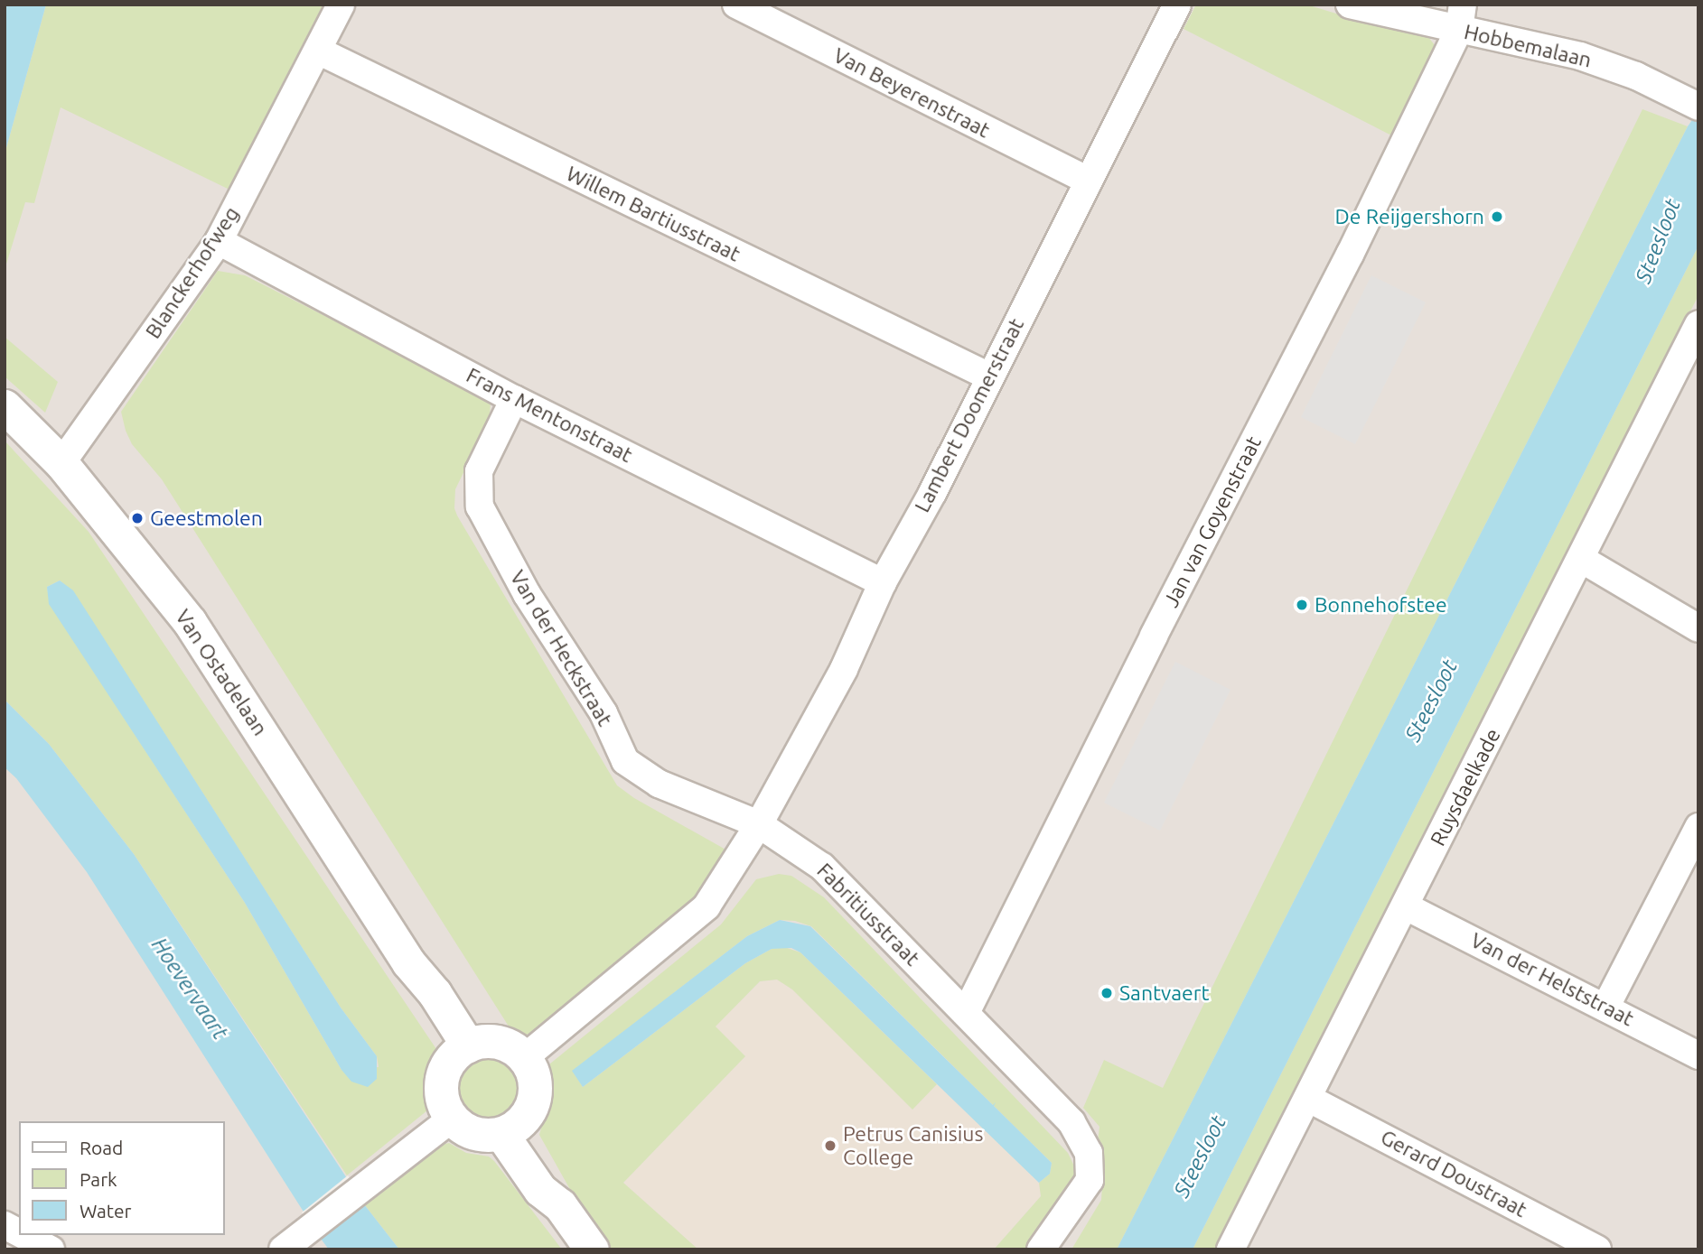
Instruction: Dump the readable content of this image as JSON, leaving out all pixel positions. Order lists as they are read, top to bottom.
{
  "streets": {
    "street": [
      "Hobbemalaan",
      "Van Beyerenstraat",
      "Willem Bartiusstraat",
      "Blanckerhofweg",
      "Frans Mentonstraat",
      "Lambert Doomerstraat",
      "Jan van Goyenstraat",
      "Van der Heckstraat",
      "Van Ostadelaan",
      "Ruysdaelkade",
      "Fabritiusstraat",
      "Van der Helststraat",
      "Gerard Doustraat"
    ]
  },
  "crossings": [
    ["Hobbemalaan", "Jan van Goyenstraat"],
    ["Van Beyerenstraat", "Lambert Doomerstraat"],
    ["Willem Bartiusstraat", "Blanckerhofweg"],
    ["Willem Bartiusstraat", "Lambert Doomerstraat"],
    ["Blanckerhofweg", "Frans Mentonstraat"],
    ["Blanckerhofweg", "Van Ostadelaan"],
    ["Frans Mentonstraat", "Lambert Doomerstraat"],
    ["Frans Mentonstraat", "Van der Heckstraat"],
    ["Lambert Doomerstraat", "Van der Heckstraat"],
    ["Lambert Doomerstraat", "Fabritiusstraat"],
    ["Jan van Goyenstraat", "Fabritiusstraat"],
    ["Van der Heckstraat", "Fabritiusstraat"],
    ["Ruysdaelkade", "Van der Helststraat"],
    ["Ruysdaelkade", "Gerard Doustraat"]
  ],
  "water": ["Steesloot", "Hoevervaart"],
  "places": [
    "De Reijgershorn",
    "Geestmolen",
    "Bonnehofstee",
    "Santvaert",
    "Petrus Canisius College"
  ],
  "legend": ["Road", "Park", "Water"]
}
